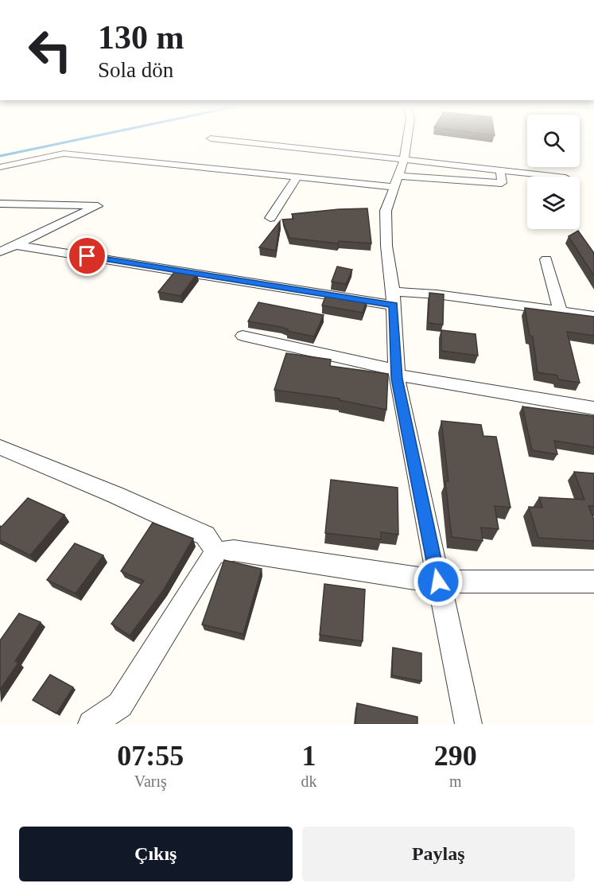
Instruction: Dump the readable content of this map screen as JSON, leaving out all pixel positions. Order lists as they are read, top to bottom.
{
  "page": {
    "turn": ["130 m", "Sola dön"],
    "eta": [
      "07:55",
      "Varış",
      "1",
      "dk",
      "290",
      "m"
    ],
    "buttons": ["Çıkış", "Paylaş"]
  }
}
